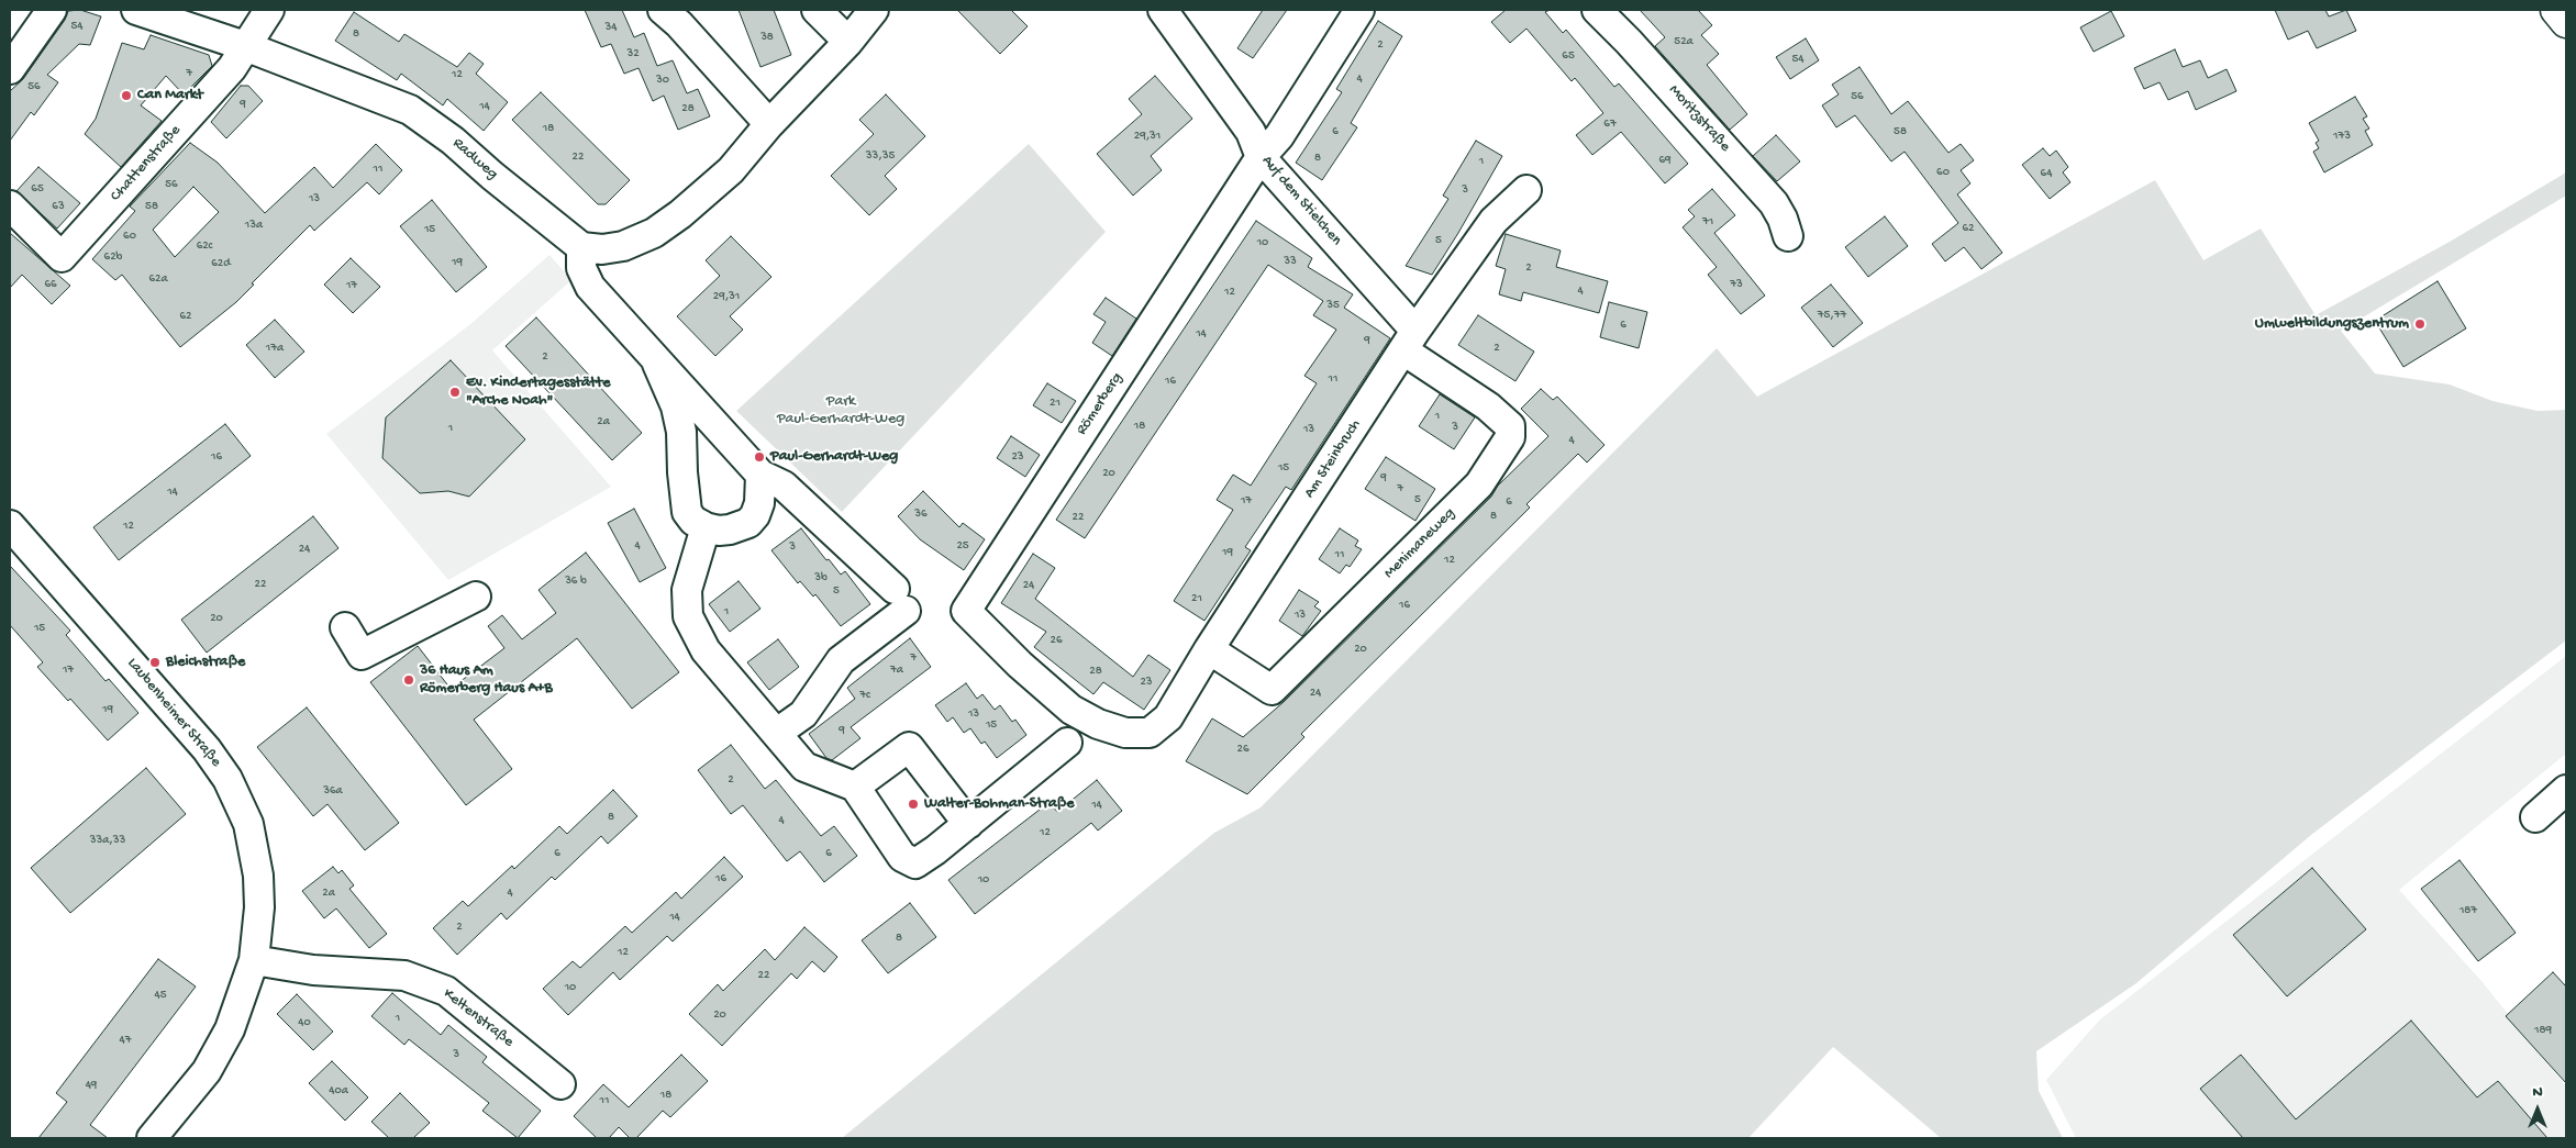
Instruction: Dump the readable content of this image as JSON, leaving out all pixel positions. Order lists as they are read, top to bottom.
{
  "streets": {
    "street": [
      "Moritzstraße",
      "Radweg",
      "Chattenstraße",
      "Auf dem Stielchen",
      "Römerberg",
      "Am Steinbruch",
      "Menimaneweg",
      "Laubenheimer Straße",
      "Keltenstraße"
    ]
  },
  "crossings": [
    ["Radweg", "Chattenstraße"],
    ["Auf dem Stielchen", "Römerberg"],
    ["Auf dem Stielchen", "Am Steinbruch"],
    ["Auf dem Stielchen", "Menimaneweg"],
    ["Römerberg", "Am Steinbruch"],
    ["Am Steinbruch", "Menimaneweg"],
    ["Laubenheimer Straße", "Keltenstraße"]
  ],
  "parks": ["Park Paul-Gerhardt-Weg"],
  "places": [
    "Can Markt",
    "Umweltbildungszentrum",
    "Ev. Kindertagesstätte \"Arche Noah\"",
    "Paul-Gerhardt-Weg",
    "Bleichstraße",
    "36 Haus Am Römerberg Haus A+B",
    "Walter-Bohman-Straße"
  ],
  "house_numbers": [
    "54",
    "34",
    "8",
    "38",
    "52a",
    "2",
    "32",
    "65",
    "54",
    "7",
    "12",
    "4",
    "30",
    "56",
    "56",
    "9",
    "14",
    "28",
    "67",
    "18",
    "6",
    "58",
    "29,31",
    "173",
    "33,35",
    "22",
    "8",
    "69",
    "1",
    "11",
    "60",
    "64",
    "56",
    "65",
    "3",
    "13",
    "63",
    "58",
    "71",
    "13a",
    "62",
    "15",
    "60",
    "5",
    "10",
    "62c",
    "62b",
    "33",
    "19",
    "62d",
    "2",
    "62a",
    "66",
    "73",
    "17",
    "4",
    "12",
    "29,31",
    "35",
    "75,77",
    "62",
    "6",
    "14",
    "9",
    "17a",
    "2",
    "2",
    "11",
    "16",
    "21",
    "1",
    "2a",
    "18",
    "3",
    "1",
    "13",
    "4",
    "16",
    "23",
    "15",
    "20",
    "9",
    "7",
    "14",
    "5",
    "17",
    "6",
    "36",
    "8",
    "22",
    "12",
    "4",
    "25",
    "3",
    "24",
    "19",
    "11",
    "12",
    "3b",
    "36 b",
    "22",
    "24",
    "5",
    "21",
    "16",
    "1",
    "13",
    "20",
    "15",
    "26",
    "20",
    "7",
    "17",
    "7a",
    "28",
    "23",
    "24",
    "7c",
    "19",
    "13",
    "15",
    "9",
    "26",
    "2",
    "36a",
    "14",
    "8",
    "4",
    "12",
    "33a,33",
    "6",
    "6",
    "16",
    "10",
    "2a",
    "4",
    "187",
    "14",
    "2",
    "8",
    "12",
    "22",
    "10",
    "45",
    "20",
    "1",
    "40",
    "189",
    "47",
    "3",
    "49",
    "40a",
    "18",
    "11"
  ],
  "north": "top"
}
